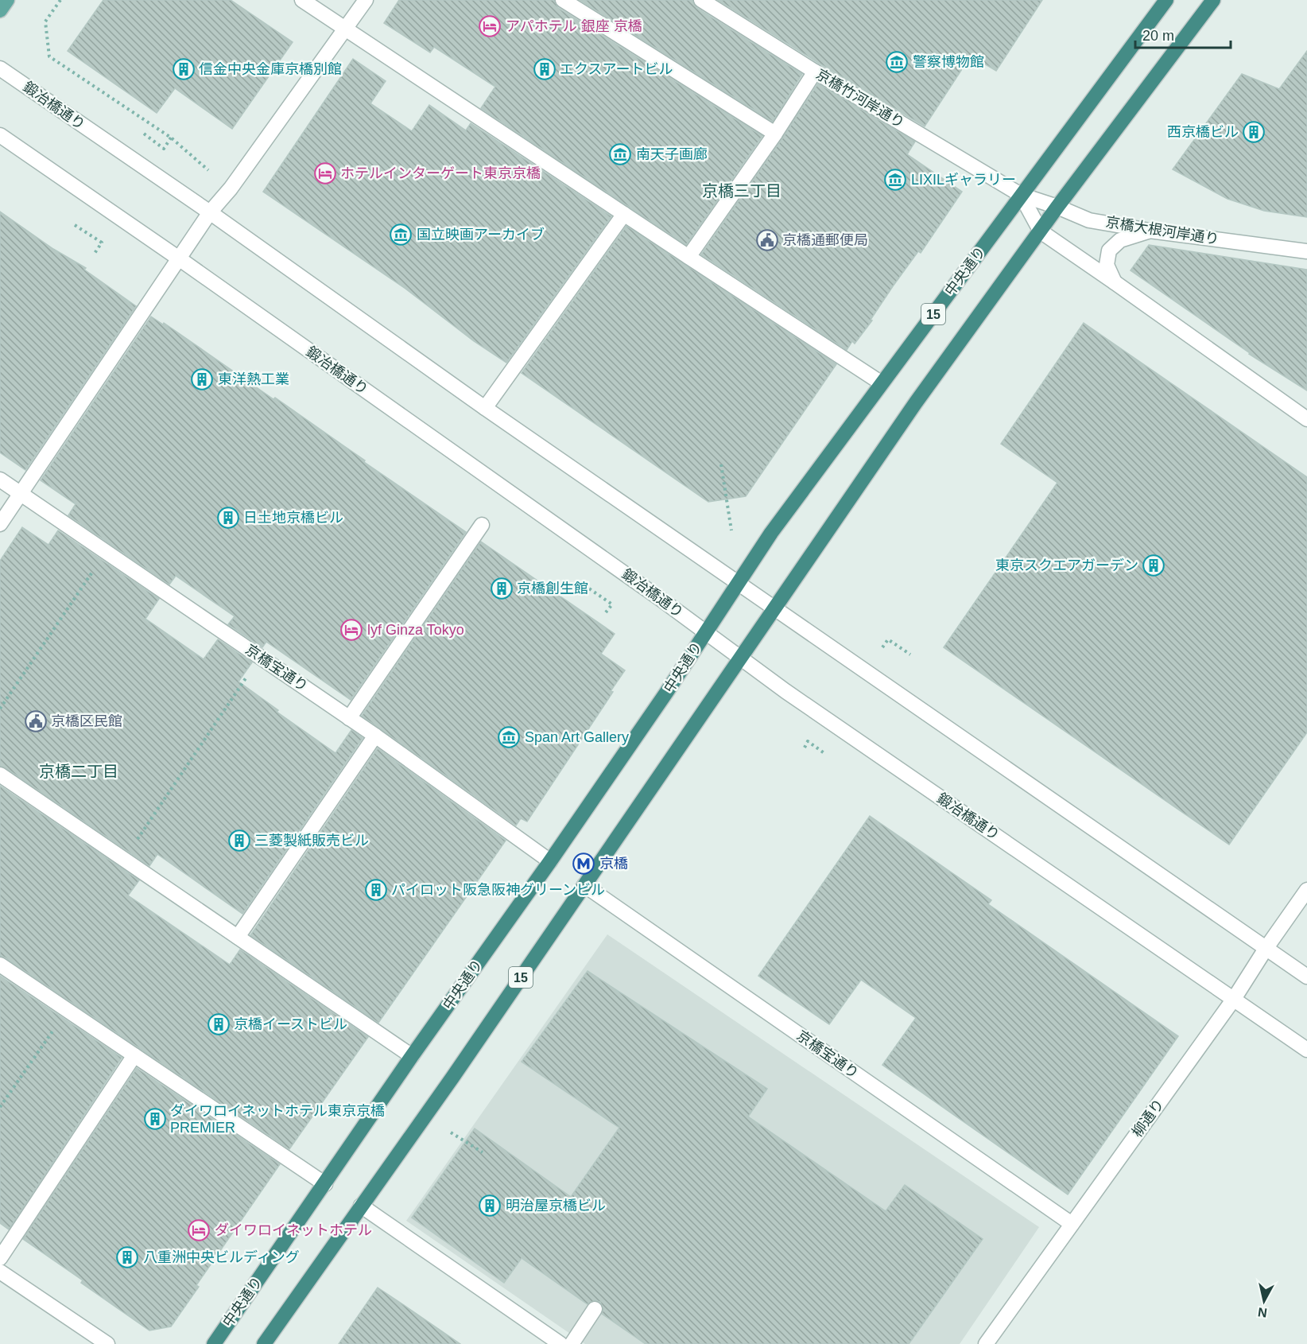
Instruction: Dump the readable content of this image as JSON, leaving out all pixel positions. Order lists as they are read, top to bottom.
{
  "streets": {
    "highway": ["中央通り", "15"],
    "street": [
      "京橋竹河岸通り",
      "鍛冶橋通り",
      "京橋大根河岸通り",
      "京橋宝通り",
      "柳通り"
    ]
  },
  "crossings": [
    ["京橋竹河岸通り", "京橋大根河岸通り"],
    ["京橋竹河岸通り", "中央通り"],
    ["鍛冶橋通り", "中央通り"],
    ["鍛冶橋通り", "15"],
    ["鍛冶橋通り", "柳通り"],
    ["京橋大根河岸通り", "中央通り"],
    ["京橋大根河岸通り", "15"],
    ["中央通り", "京橋宝通り"],
    ["15", "京橋宝通り"],
    ["京橋宝通り", "柳通り"]
  ],
  "districts": ["京橋三丁目", "京橋二丁目"],
  "places": {
    "hotel": [
      "アパホテル 銀座 京橋",
      "ホテルインターゲート東京京橋",
      "lyf Ginza Tokyo",
      "ダイワロイネットホテル"
    ],
    "museum": [
      "警察博物館",
      "南天子画廊",
      "LIXILギャラリー",
      "国立映画アーカイブ",
      "Span Art Gallery"
    ],
    "building": [
      "信金中央金庫京橋別館",
      "エクスアートビル",
      "西京橋ビル",
      "東洋熱工業",
      "日土地京橋ビル",
      "東京スクエアガーデン",
      "京橋創生館",
      "三菱製紙販売ビル",
      "パイロット阪急阪神グリーンビル",
      "京橋イーストビル",
      "ダイワロイネットホテル東京京橋 PREMIER",
      "明治屋京橋ビル",
      "八重洲中央ビルディング"
    ],
    "public building": ["京橋通郵便局", "京橋区民館"],
    "metro station": ["京橋"]
  },
  "scale_bar": "20 m",
  "north": "bottom"
}
